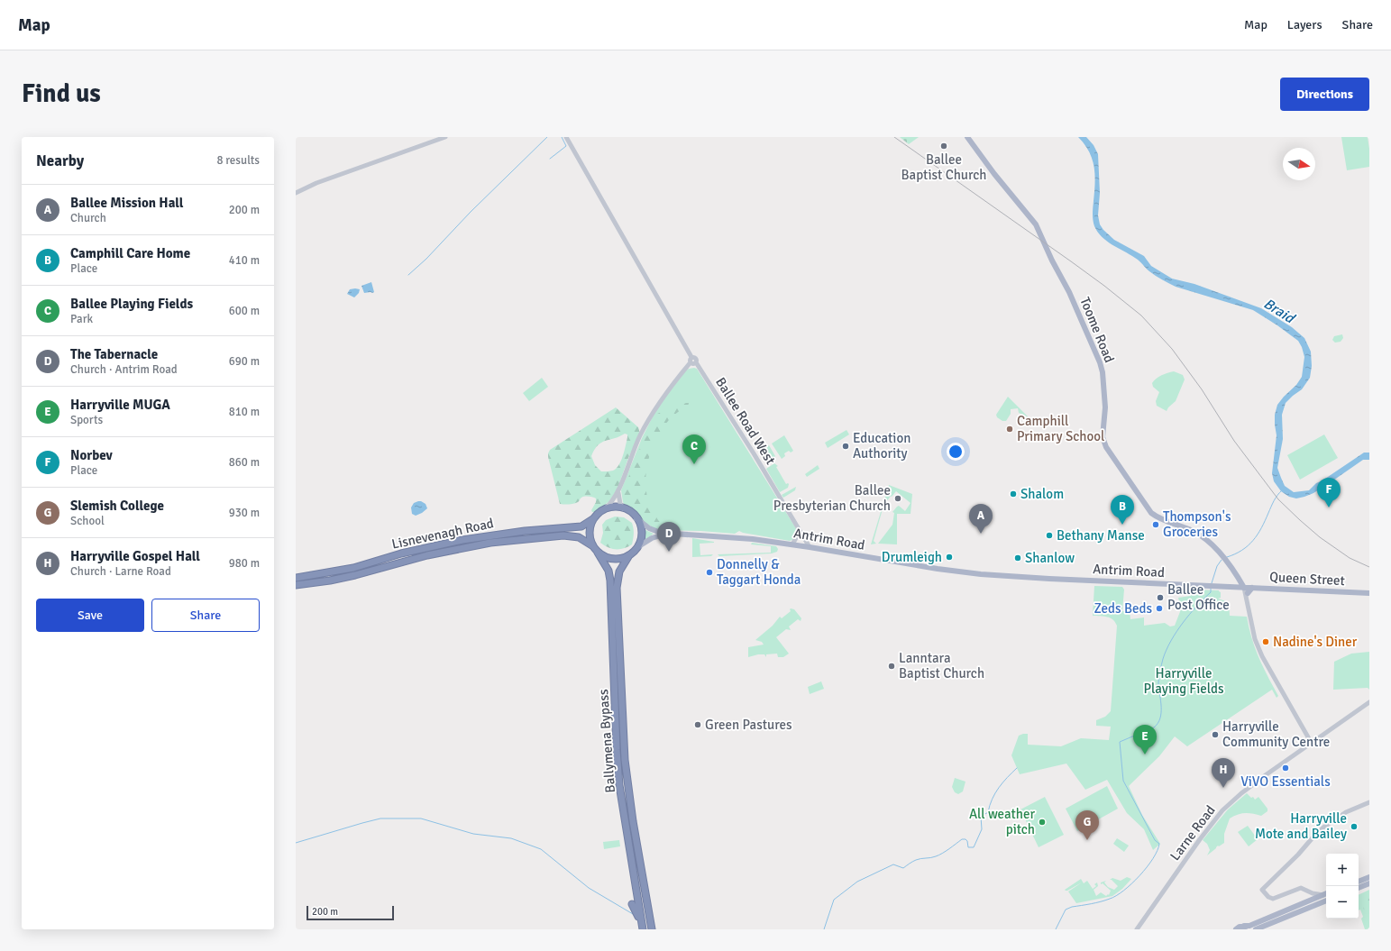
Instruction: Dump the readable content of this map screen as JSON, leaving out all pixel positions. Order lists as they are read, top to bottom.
{
  "streets": {
    "highway": ["Lisnevenagh Road", "Ballymena Bypass"],
    "main road": ["Toome Road", "Antrim Road", "Queen Street"],
    "street": ["Ballee Road West", "Larne Road"]
  },
  "crossings": [
    ["Toome Road", "Antrim Road"],
    ["Toome Road", "Queen Street"],
    ["Ballee Road West", "Antrim Road"],
    ["Lisnevenagh Road", "Antrim Road"],
    ["Lisnevenagh Road", "Ballymena Bypass"],
    ["Antrim Road", "Queen Street"],
    ["Antrim Road", "Ballymena Bypass"]
  ],
  "water": ["Braid"],
  "parks": ["Harryville Playing Fields"],
  "places": [
    "Ballee Baptist Church",
    "Camphill Primary School",
    "Education Authority",
    "Shalom",
    "Ballee Presbyterian Church",
    "Thompson's Groceries",
    "Bethany Manse",
    "Drumleigh",
    "Shanlow",
    "Donnelly & Taggart Honda",
    "Ballee Post Office",
    "Zeds Beds",
    "Nadine's Diner",
    "Lanntara Baptist Church",
    "Green Pastures",
    "Harryville Community Centre",
    "ViVO Essentials",
    "All weather pitch",
    "Harryville Mote and Bailey"
  ],
  "scale_bar": "200 m",
  "north": "right",
  "page": {
    "header": "Map",
    "nav": ["Map", "Layers", "Share"],
    "buttons": [
      "Directions",
      ["Save", "Share"]
    ],
    "title": "Find us",
    "heading": ["Nearby", "8 results"],
    "list": [
      {
        "mark": "A",
        "name": "Ballee Mission Hall",
        "note": "Church",
        "value": "200 m"
      },
      {
        "mark": "B",
        "name": "Camphill Care Home",
        "note": "Place",
        "value": "410 m"
      },
      {
        "mark": "C",
        "name": "Ballee Playing Fields",
        "note": "Park",
        "value": "600 m"
      },
      {
        "mark": "D",
        "name": "The Tabernacle",
        "note": "Church · Antrim Road",
        "value": "690 m"
      },
      {
        "mark": "E",
        "name": "Harryville MUGA",
        "note": "Sports",
        "value": "810 m"
      },
      {
        "mark": "F",
        "name": "Norbev",
        "note": "Place",
        "value": "860 m"
      },
      {
        "mark": "G",
        "name": "Slemish College",
        "note": "School",
        "value": "930 m"
      },
      {
        "mark": "H",
        "name": "Harryville Gospel Hall",
        "note": "Church · Larne Road",
        "value": "980 m"
      }
    ],
    "pins": [
      "C",
      "F",
      "B",
      "A",
      "D",
      "E",
      "H",
      "G"
    ],
    "map_buttons": ["+", "−"],
    "scale": "200 m"
  }
}
